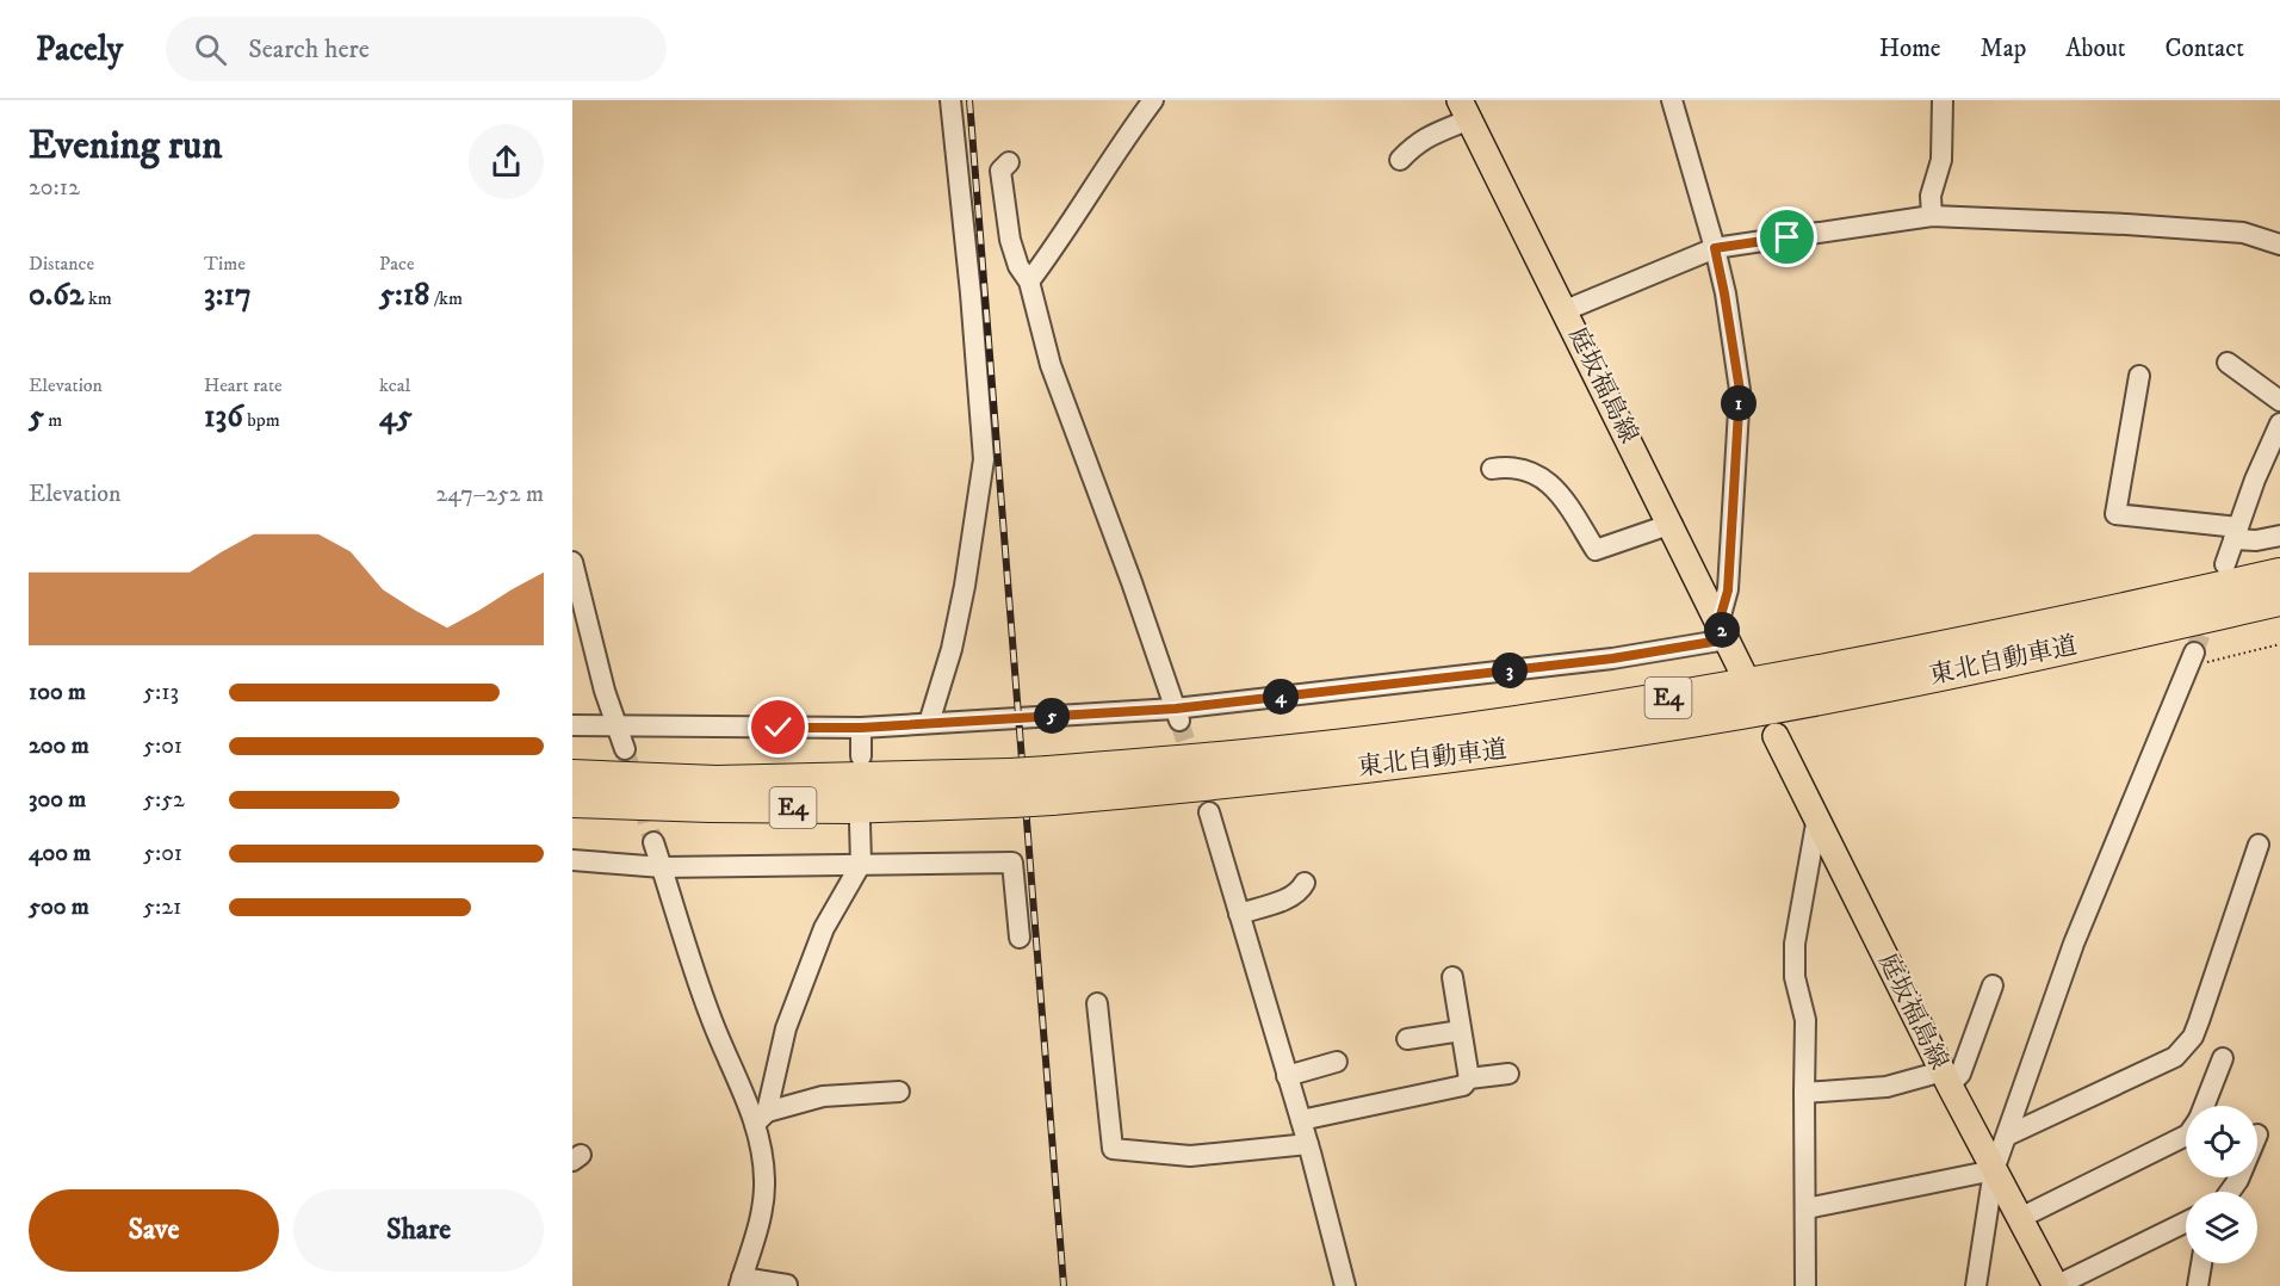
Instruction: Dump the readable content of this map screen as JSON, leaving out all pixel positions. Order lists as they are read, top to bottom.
{
  "streets": {
    "highway": ["東北自動車道", "E4"],
    "main road": ["庭坂福島線"]
  },
  "page": {
    "header": "Pacely",
    "search": "Search here",
    "nav": [
      "Home",
      "Map",
      "About",
      "Contact"
    ],
    "heading": ["Evening run", "20:12"],
    "stats": [
      ["Distance", "0.62 km"],
      ["Time", "3:17"],
      ["Pace", "5:18 /km"],
      ["Elevation", "5 m"],
      ["Heart rate", "136 bpm"],
      ["kcal", "45"]
    ],
    "pins": [
      "1",
      "2",
      "3",
      "4",
      "5"
    ],
    "chart": ["Elevation", "247–252 m"],
    "list": [
      {
        "name": "100 m",
        "note": "5:13"
      },
      {
        "name": "200 m",
        "note": "5:01"
      },
      {
        "name": "300 m",
        "note": "5:52"
      },
      {
        "name": "400 m",
        "note": "5:01"
      },
      {
        "name": "500 m",
        "note": "5:21"
      }
    ],
    "buttons": ["Save", "Share"]
  }
}
